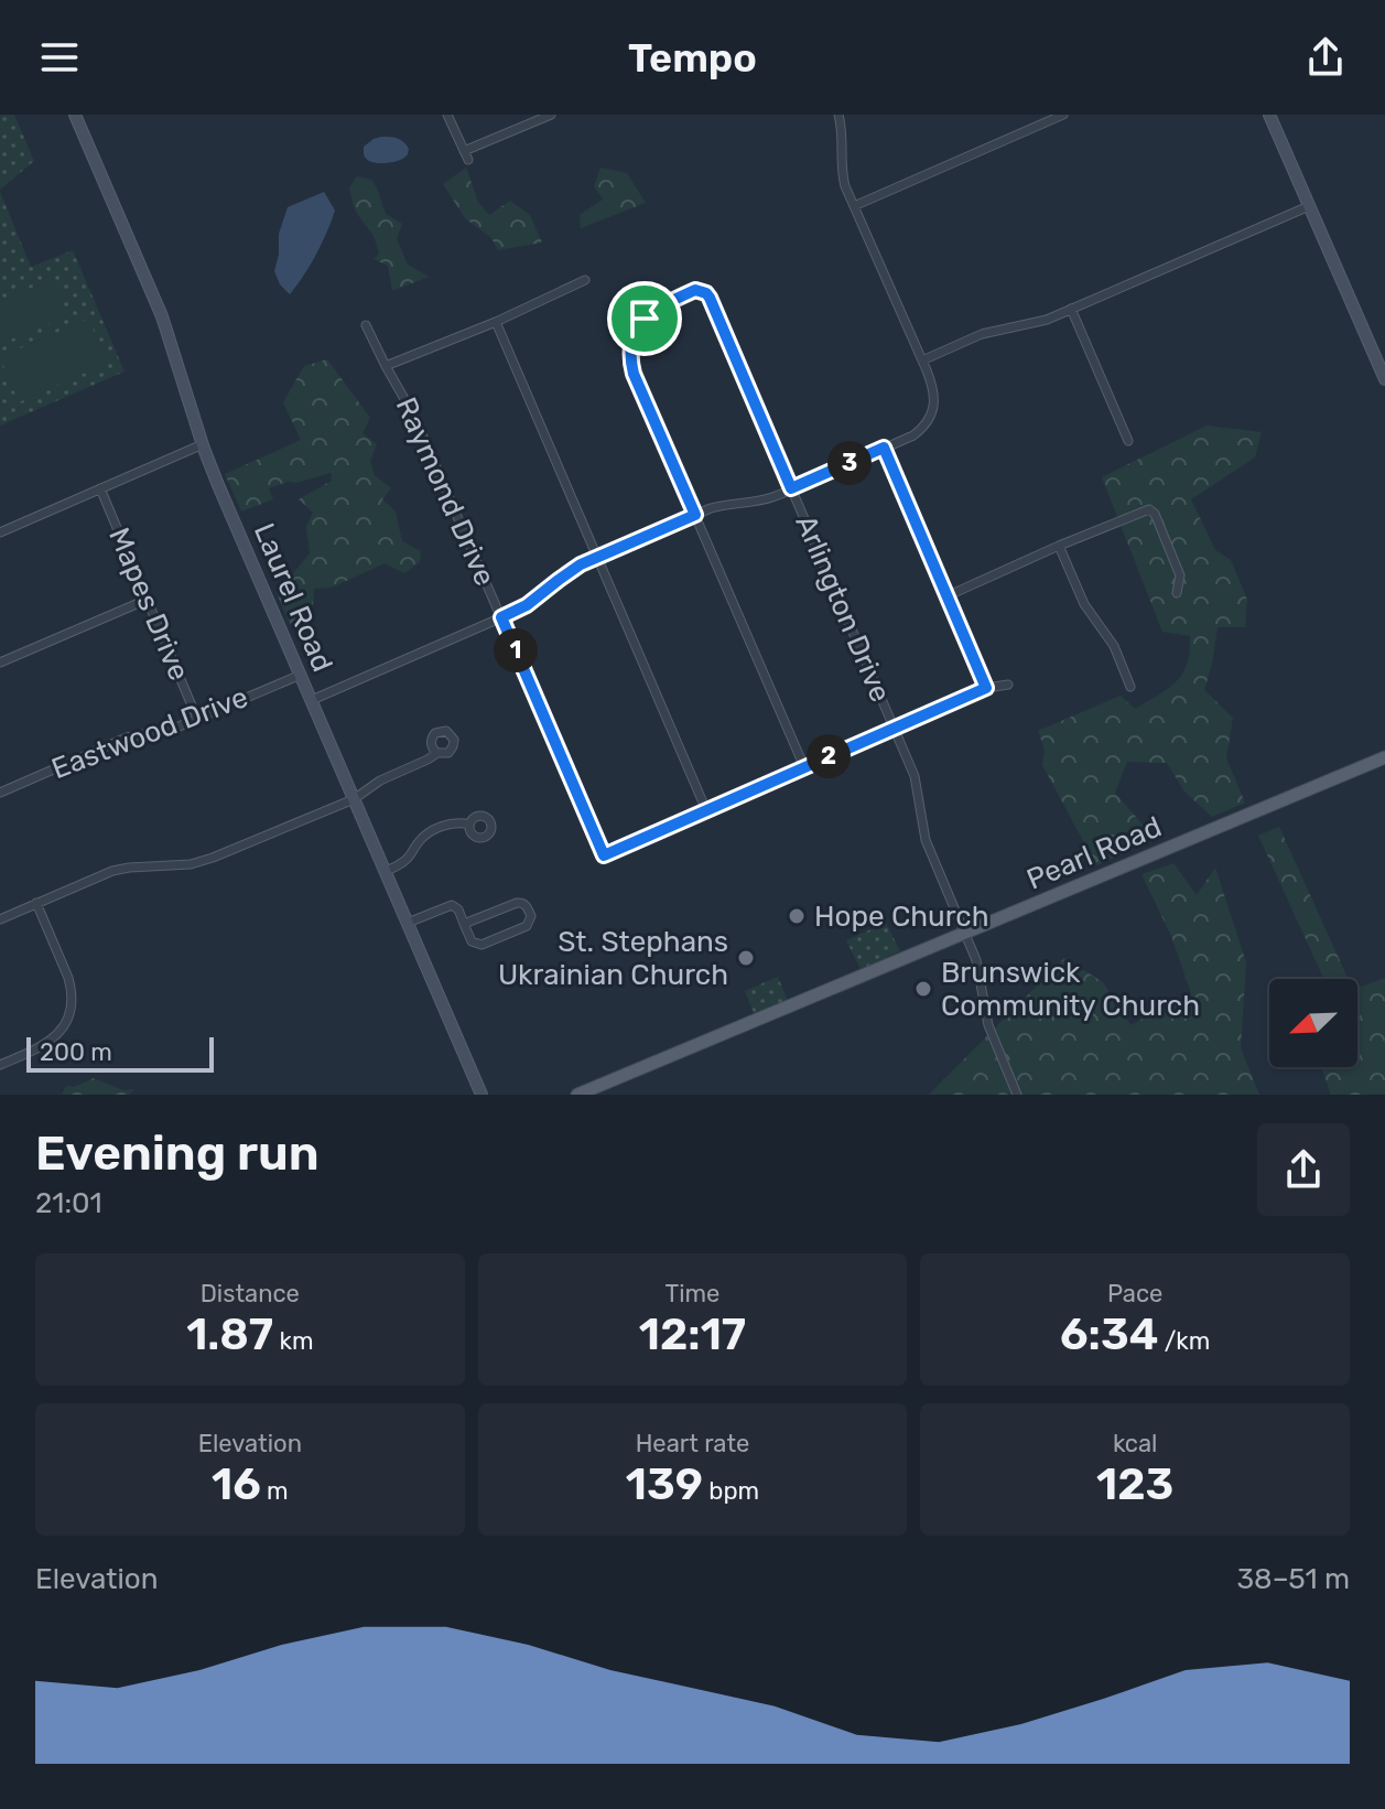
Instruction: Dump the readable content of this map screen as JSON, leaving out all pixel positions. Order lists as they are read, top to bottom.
{
  "streets": {
    "main road": ["Pearl Road"],
    "street": [
      "Raymond Drive",
      "Laurel Road",
      "Mapes Drive",
      "Arlington Drive",
      "Eastwood Drive"
    ]
  },
  "crossings": [
    ["Laurel Road", "Eastwood Drive"],
    ["Mapes Drive", "Eastwood Drive"],
    ["Arlington Drive", "Pearl Road"]
  ],
  "places": ["Hope Church", "St. Stephans Ukrainian Church", "Brunswick Community Church"],
  "scale_bar": "200 m",
  "north": "bottom left",
  "page": {
    "header": "Tempo",
    "pins": ["3", "1", "2"],
    "scale": "200 m",
    "heading": ["Evening run", "21:01"],
    "stats": [
      ["Distance", "1.87 km"],
      ["Time", "12:17"],
      ["Pace", "6:34 /km"],
      ["Elevation", "16 m"],
      ["Heart rate", "139 bpm"],
      ["kcal", "123"]
    ],
    "chart": ["Elevation", "38–51 m"]
  }
}
